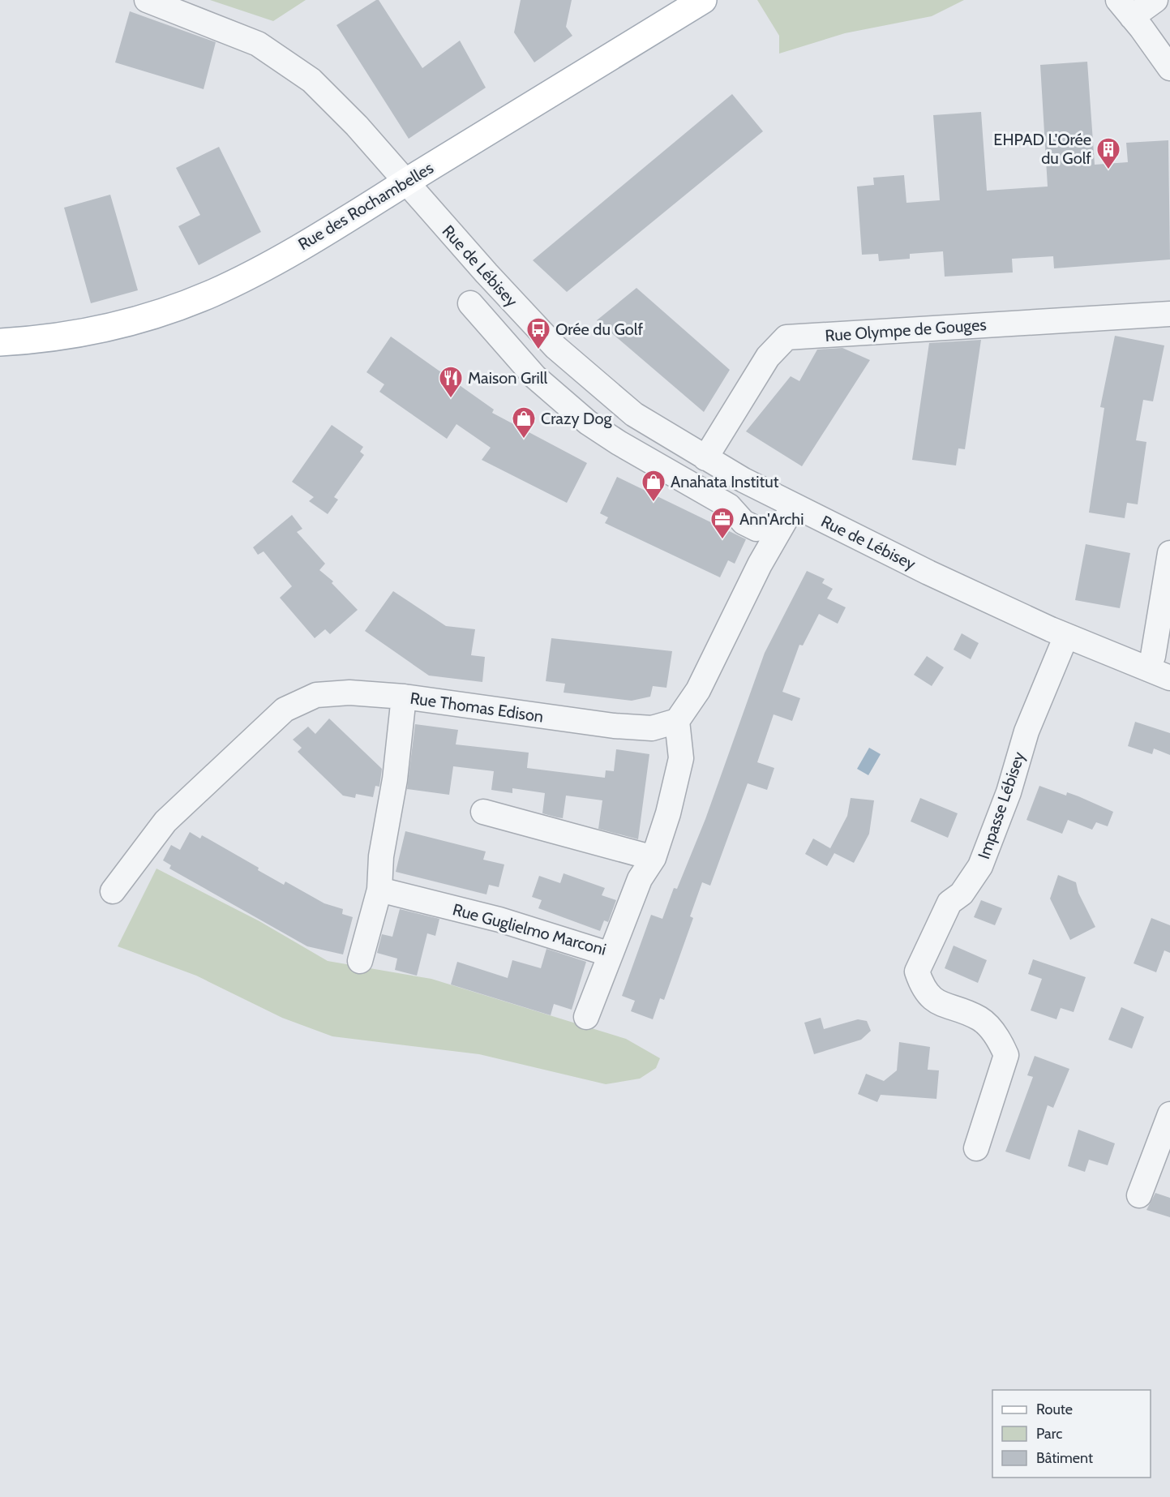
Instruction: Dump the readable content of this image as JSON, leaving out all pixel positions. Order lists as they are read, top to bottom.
{
  "streets": {
    "main road": ["Rue des Rochambelles"],
    "street": [
      "Rue de Lébisey",
      "Rue Olympe de Gouges",
      "Rue Thomas Edison",
      "Impasse Lébisey",
      "Rue Guglielmo Marconi"
    ]
  },
  "crossings": [
    ["Rue des Rochambelles", "Rue de Lébisey"],
    ["Rue de Lébisey", "Rue Olympe de Gouges"],
    ["Rue de Lébisey", "Impasse Lébisey"],
    ["Rue Thomas Edison", "Rue Guglielmo Marconi"]
  ],
  "places": {
    "building": ["EHPAD L'Orée du Golf"],
    "bus stop": ["Orée du Golf"],
    "restaurant": ["Maison Grill"],
    "shop": ["Crazy Dog", "Anahata Institut"],
    "office": ["Ann'Archi"]
  },
  "legend": ["Route", "Parc", "Bâtiment"]
}
